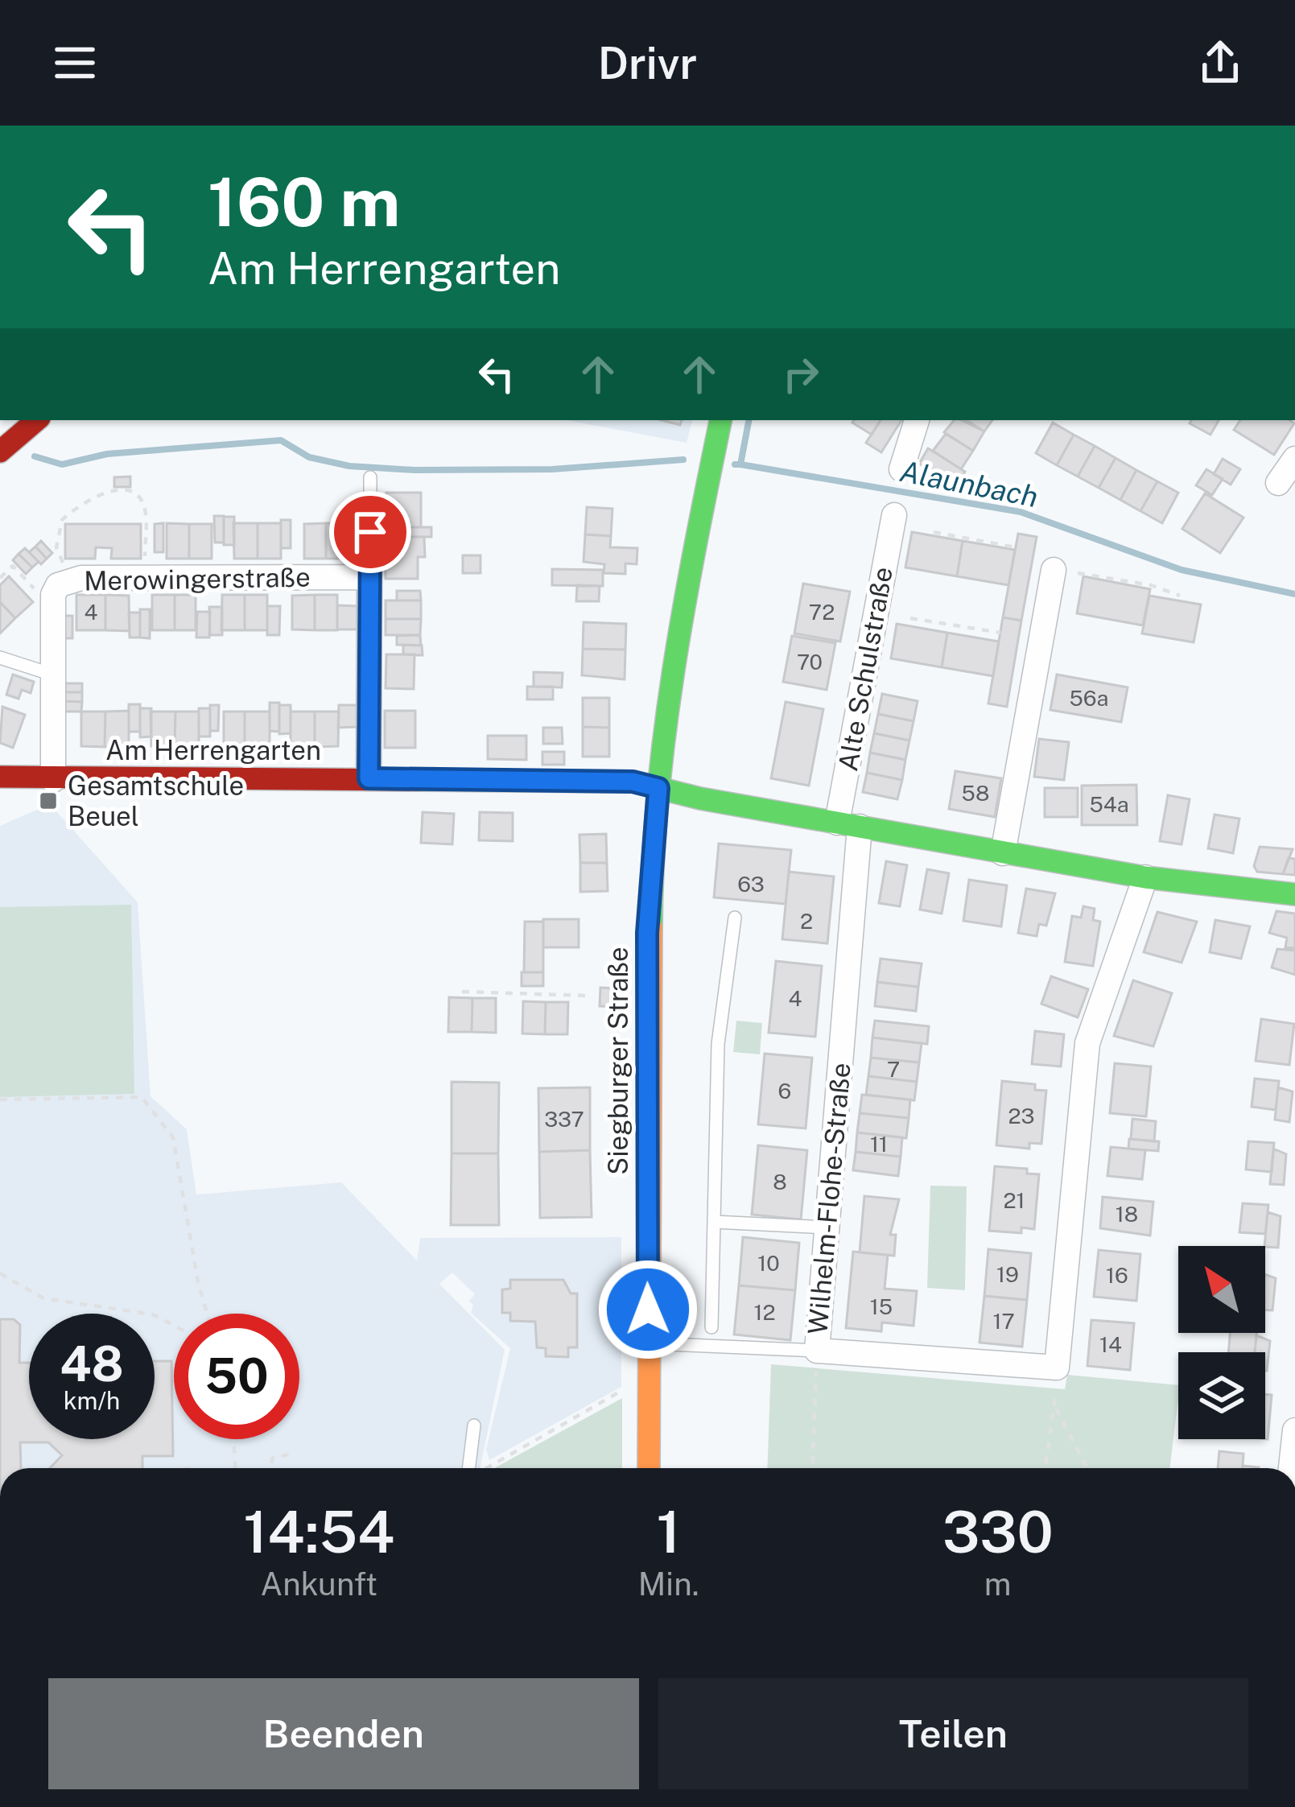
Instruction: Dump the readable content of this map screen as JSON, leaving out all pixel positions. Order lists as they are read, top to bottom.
{
  "streets": {
    "street": [
      "Merowingerstraße",
      "Alte Schulstraße",
      "Am Herrengarten",
      "Siegburger Straße",
      "Wilhelm-Flohe-Straße"
    ]
  },
  "crossings": [
    ["Merowingerstraße", "Am Herrengarten"],
    ["Alte Schulstraße", "Wilhelm-Flohe-Straße"],
    ["Am Herrengarten", "Siegburger Straße"]
  ],
  "water": ["Alaunbach"],
  "places": {
    "transit": ["Gesamtschule Beuel"]
  },
  "house_numbers": [
    "4",
    "72",
    "70",
    "56a",
    "58",
    "54a",
    "63",
    "2",
    "4",
    "7",
    "6",
    "23",
    "337",
    "11",
    "8",
    "21",
    "18",
    "10",
    "19",
    "16",
    "15",
    "12",
    "17",
    "14"
  ],
  "north": "top left",
  "page": {
    "header": "Drivr",
    "turn": ["160 m", "Am Herrengarten"],
    "speed": "48 km/h",
    "limit": "50",
    "eta": [
      "14:54",
      "Ankunft",
      "1",
      "Min.",
      "330",
      "m"
    ],
    "buttons": ["Beenden", "Teilen"]
  }
}
